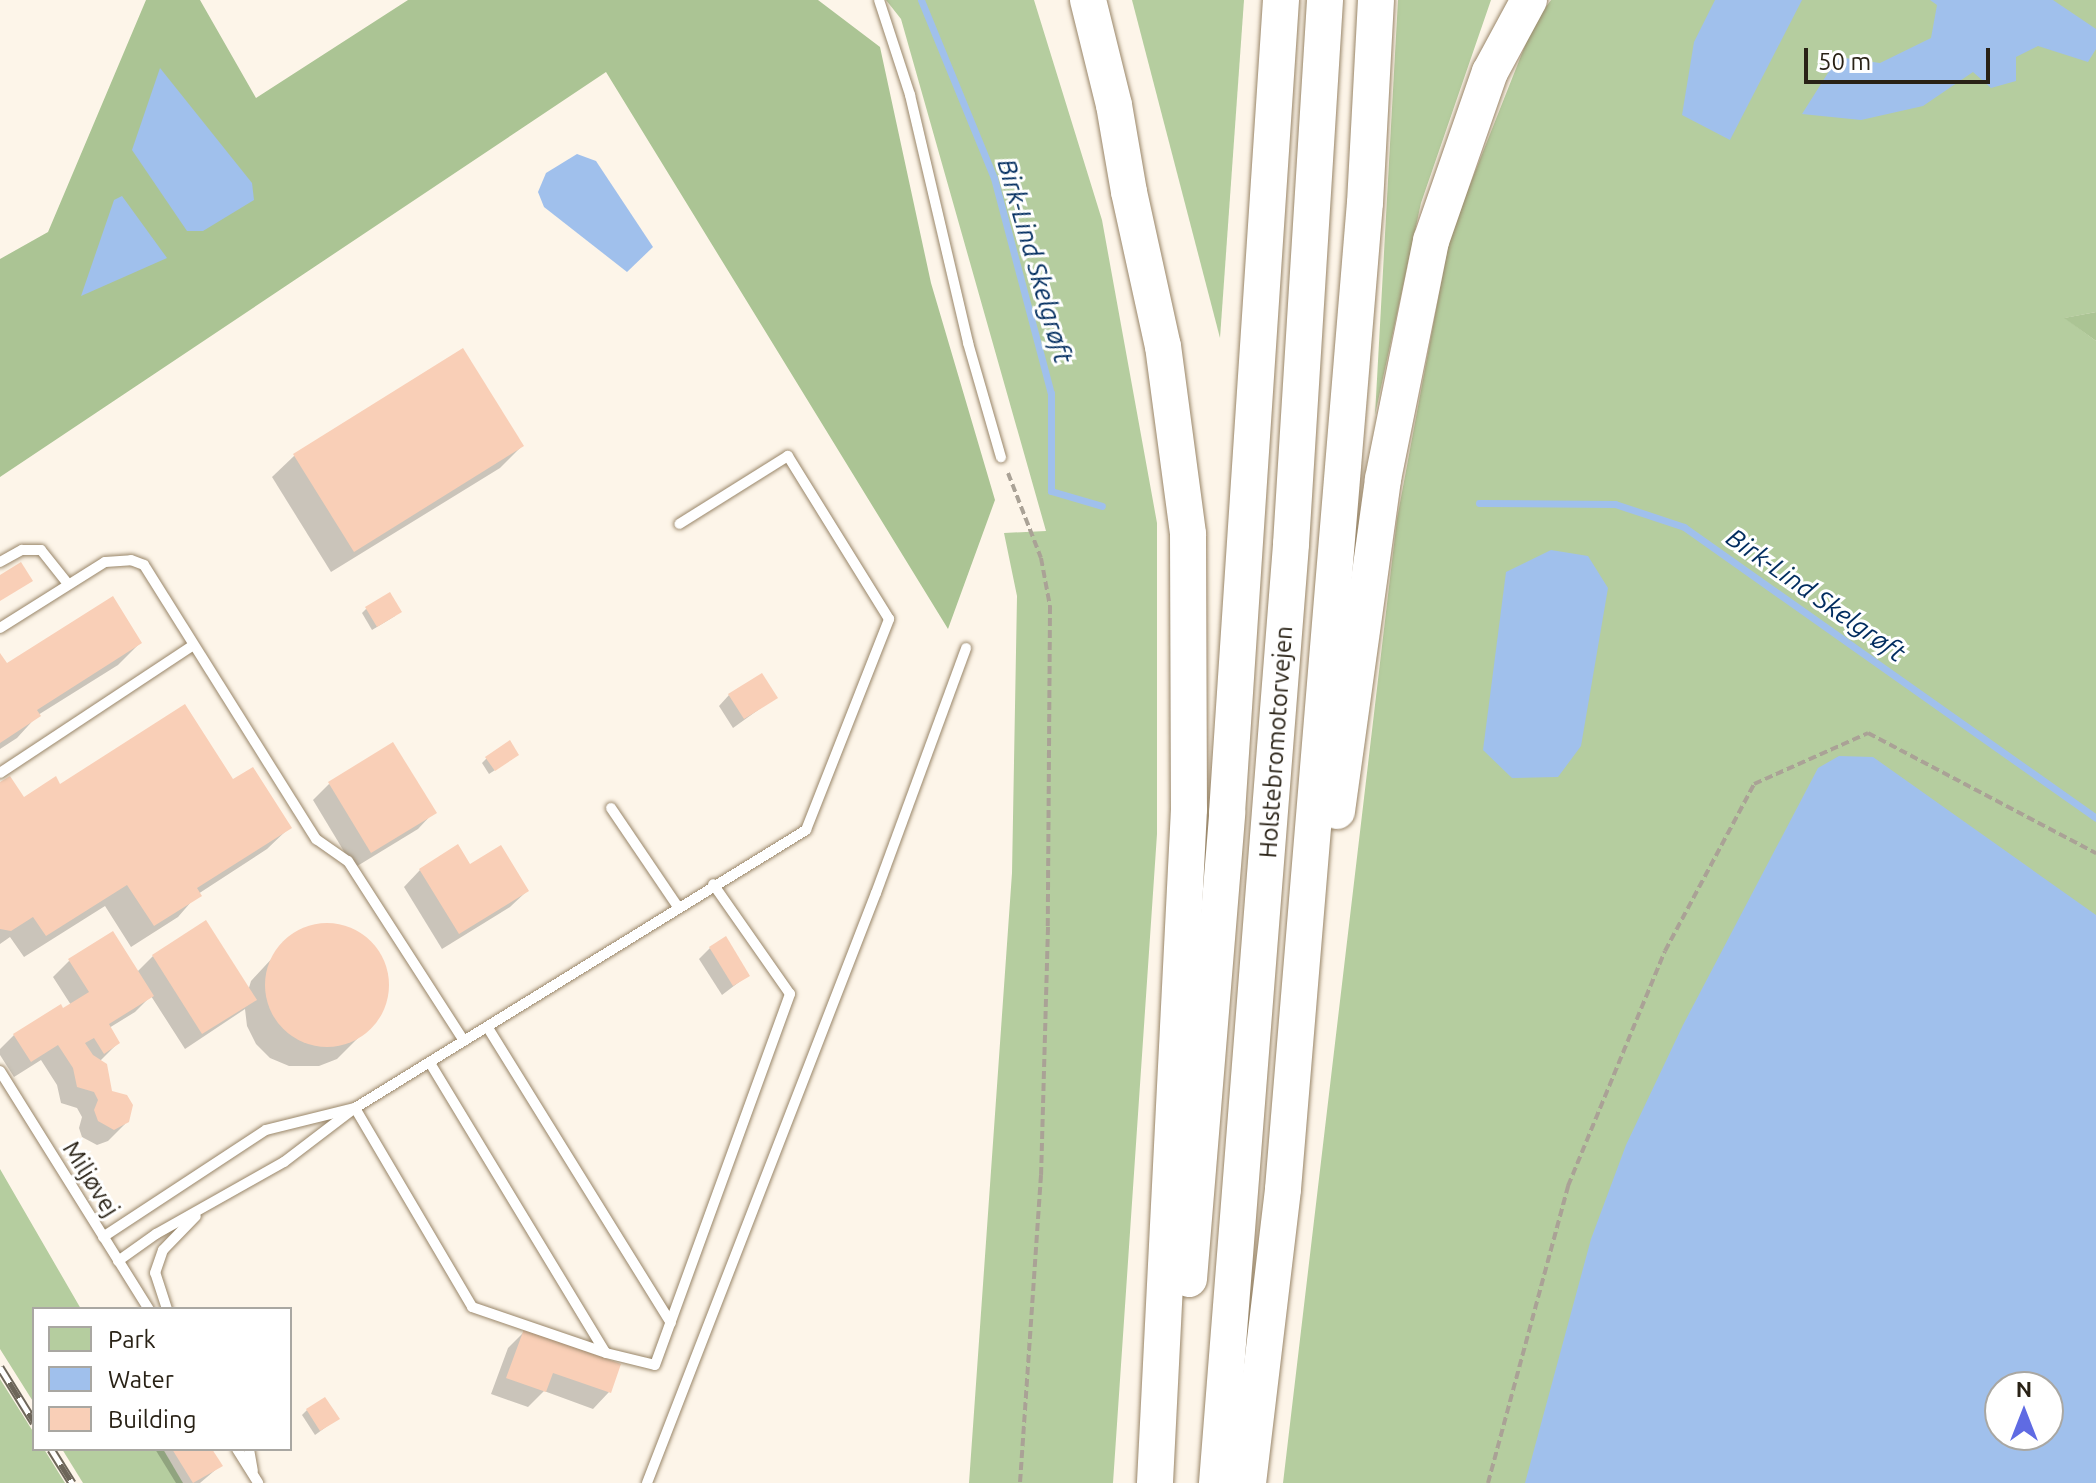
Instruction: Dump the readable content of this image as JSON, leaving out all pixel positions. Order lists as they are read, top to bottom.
{
  "streets": {
    "highway": ["Holstebromotorvejen"],
    "lane": ["Miljøvej"]
  },
  "water": ["Birk-Lind Skelgrøft"],
  "legend": ["Park", "Water", "Building"],
  "scale_bar": "50 m",
  "north": "top"
}
